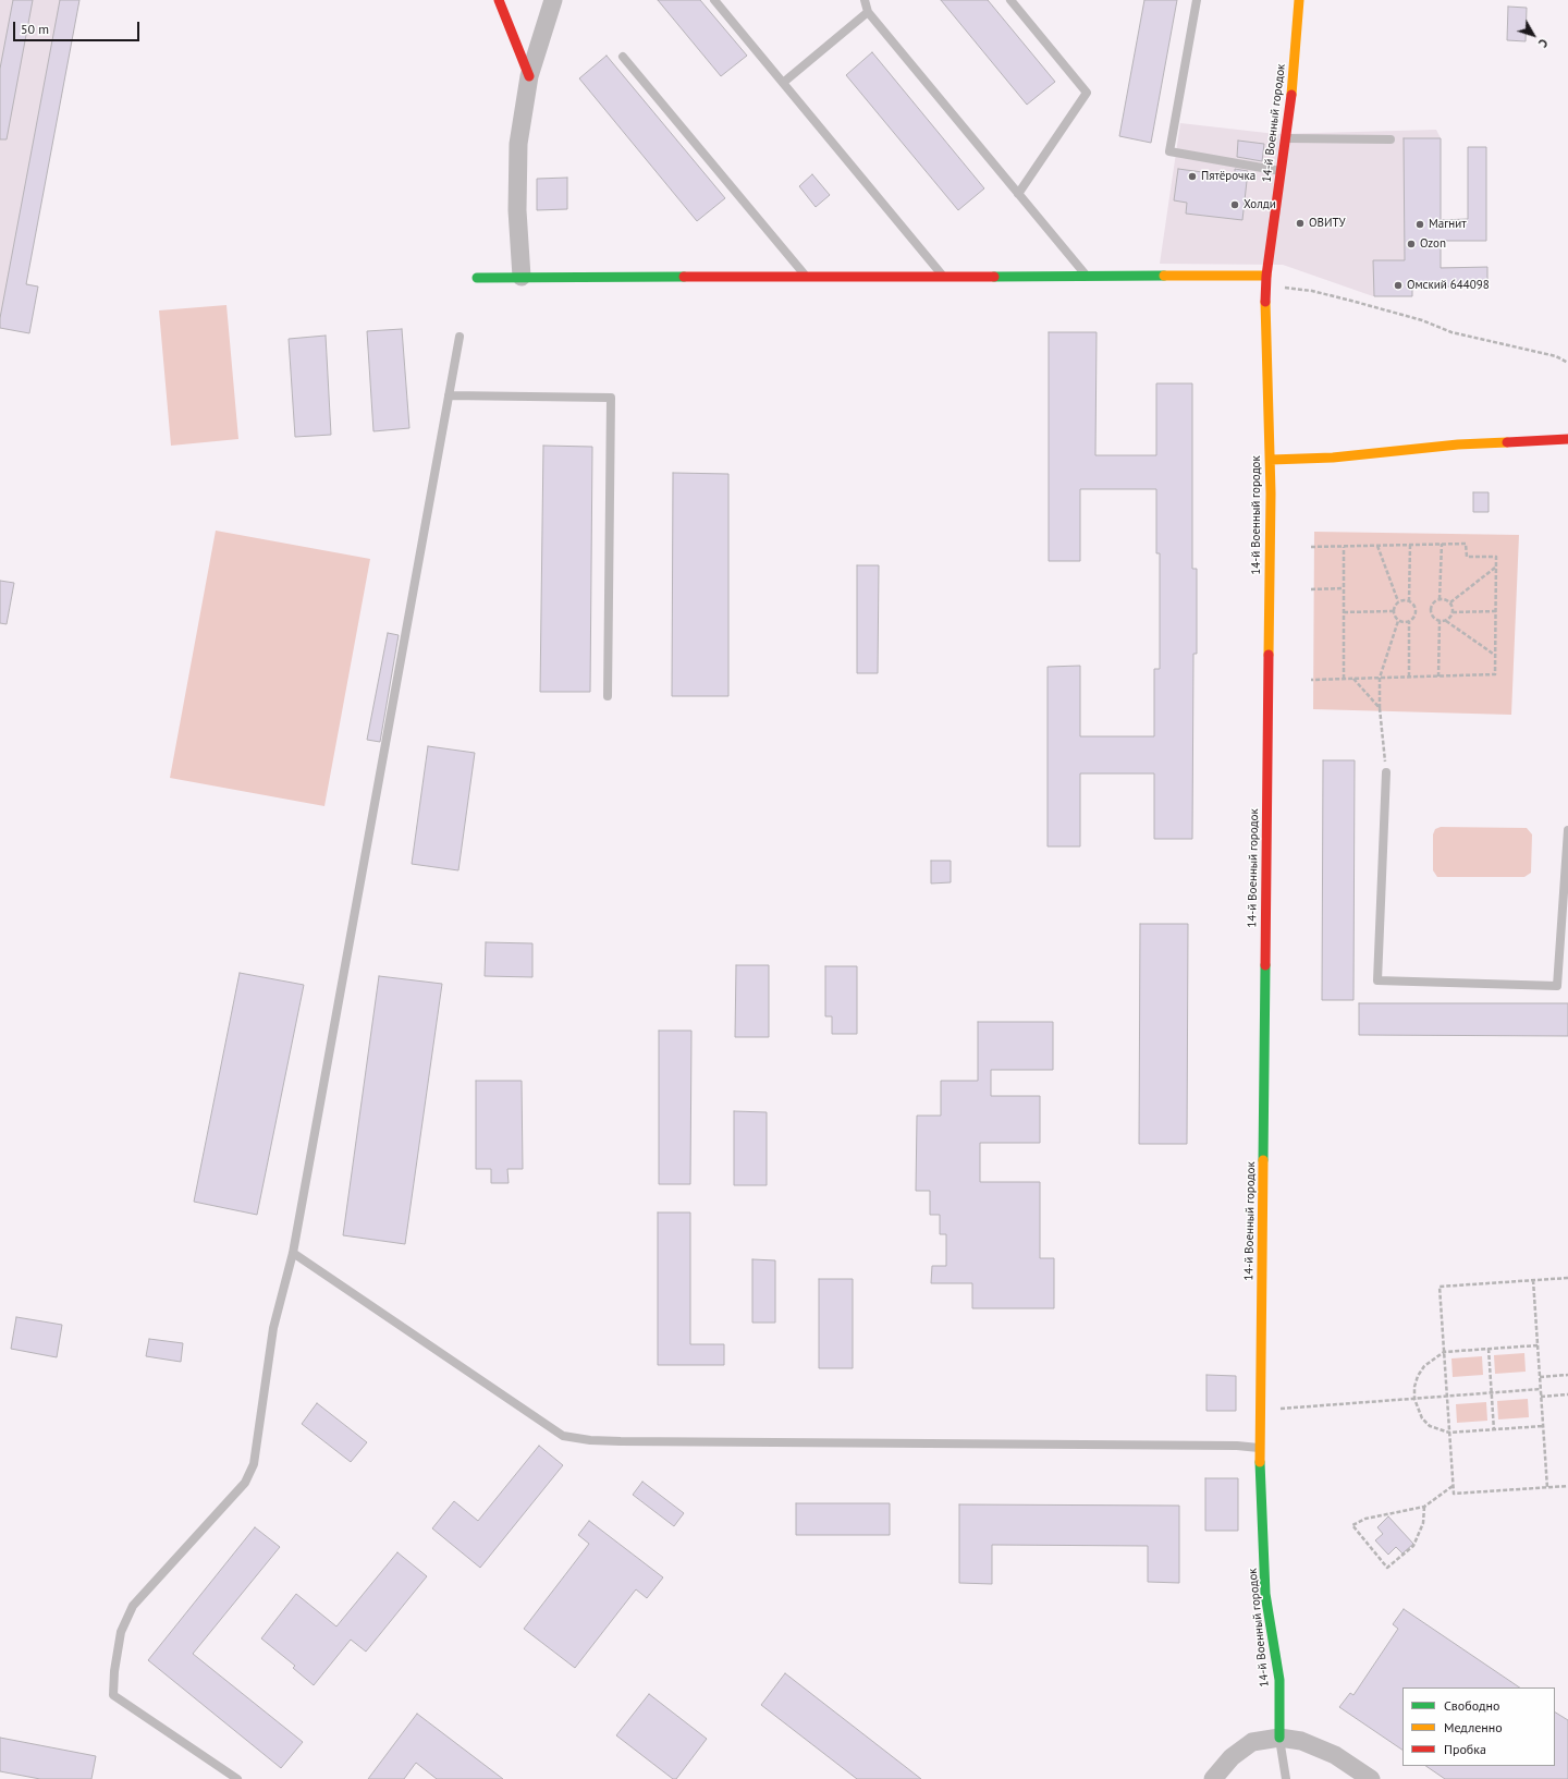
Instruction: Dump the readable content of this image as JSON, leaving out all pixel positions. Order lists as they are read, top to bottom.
{
  "streets": {
    "street": ["14-й Военный городок"]
  },
  "places": [
    "Пятёрочка",
    "Холди",
    "ОВИТУ",
    "Магнит",
    "Ozon",
    "Омский 644098"
  ],
  "legend": ["Свободно", "Медленно", "Пробка"],
  "scale_bar": "50 m",
  "north": "bottom right"
}
